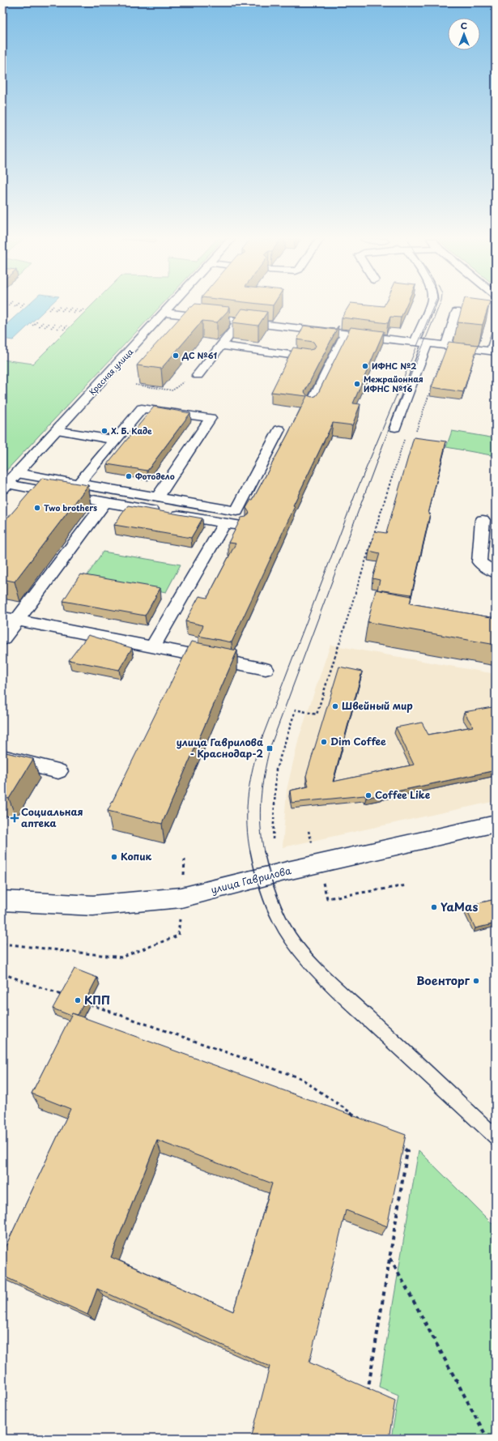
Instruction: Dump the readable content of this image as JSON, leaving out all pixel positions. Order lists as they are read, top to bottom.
{
  "streets": {
    "main road": ["Красная улица", "улица Гаврилова"]
  },
  "places": {
    "other": [
      "ДС №61",
      "ИФНС №2",
      "Межрайонная ИФНС №16",
      "Х. Б. Каде",
      "Фотодело",
      "Two brothers",
      "Швейный мир",
      "Dim Coffee",
      "Coffee Like",
      "Копик",
      "YaMas",
      "Военторг",
      "КПП"
    ],
    "transit": ["улица Гаврилова - Краснодар-2"],
    "health": ["Социальная аптека"]
  },
  "north": "top"
}
